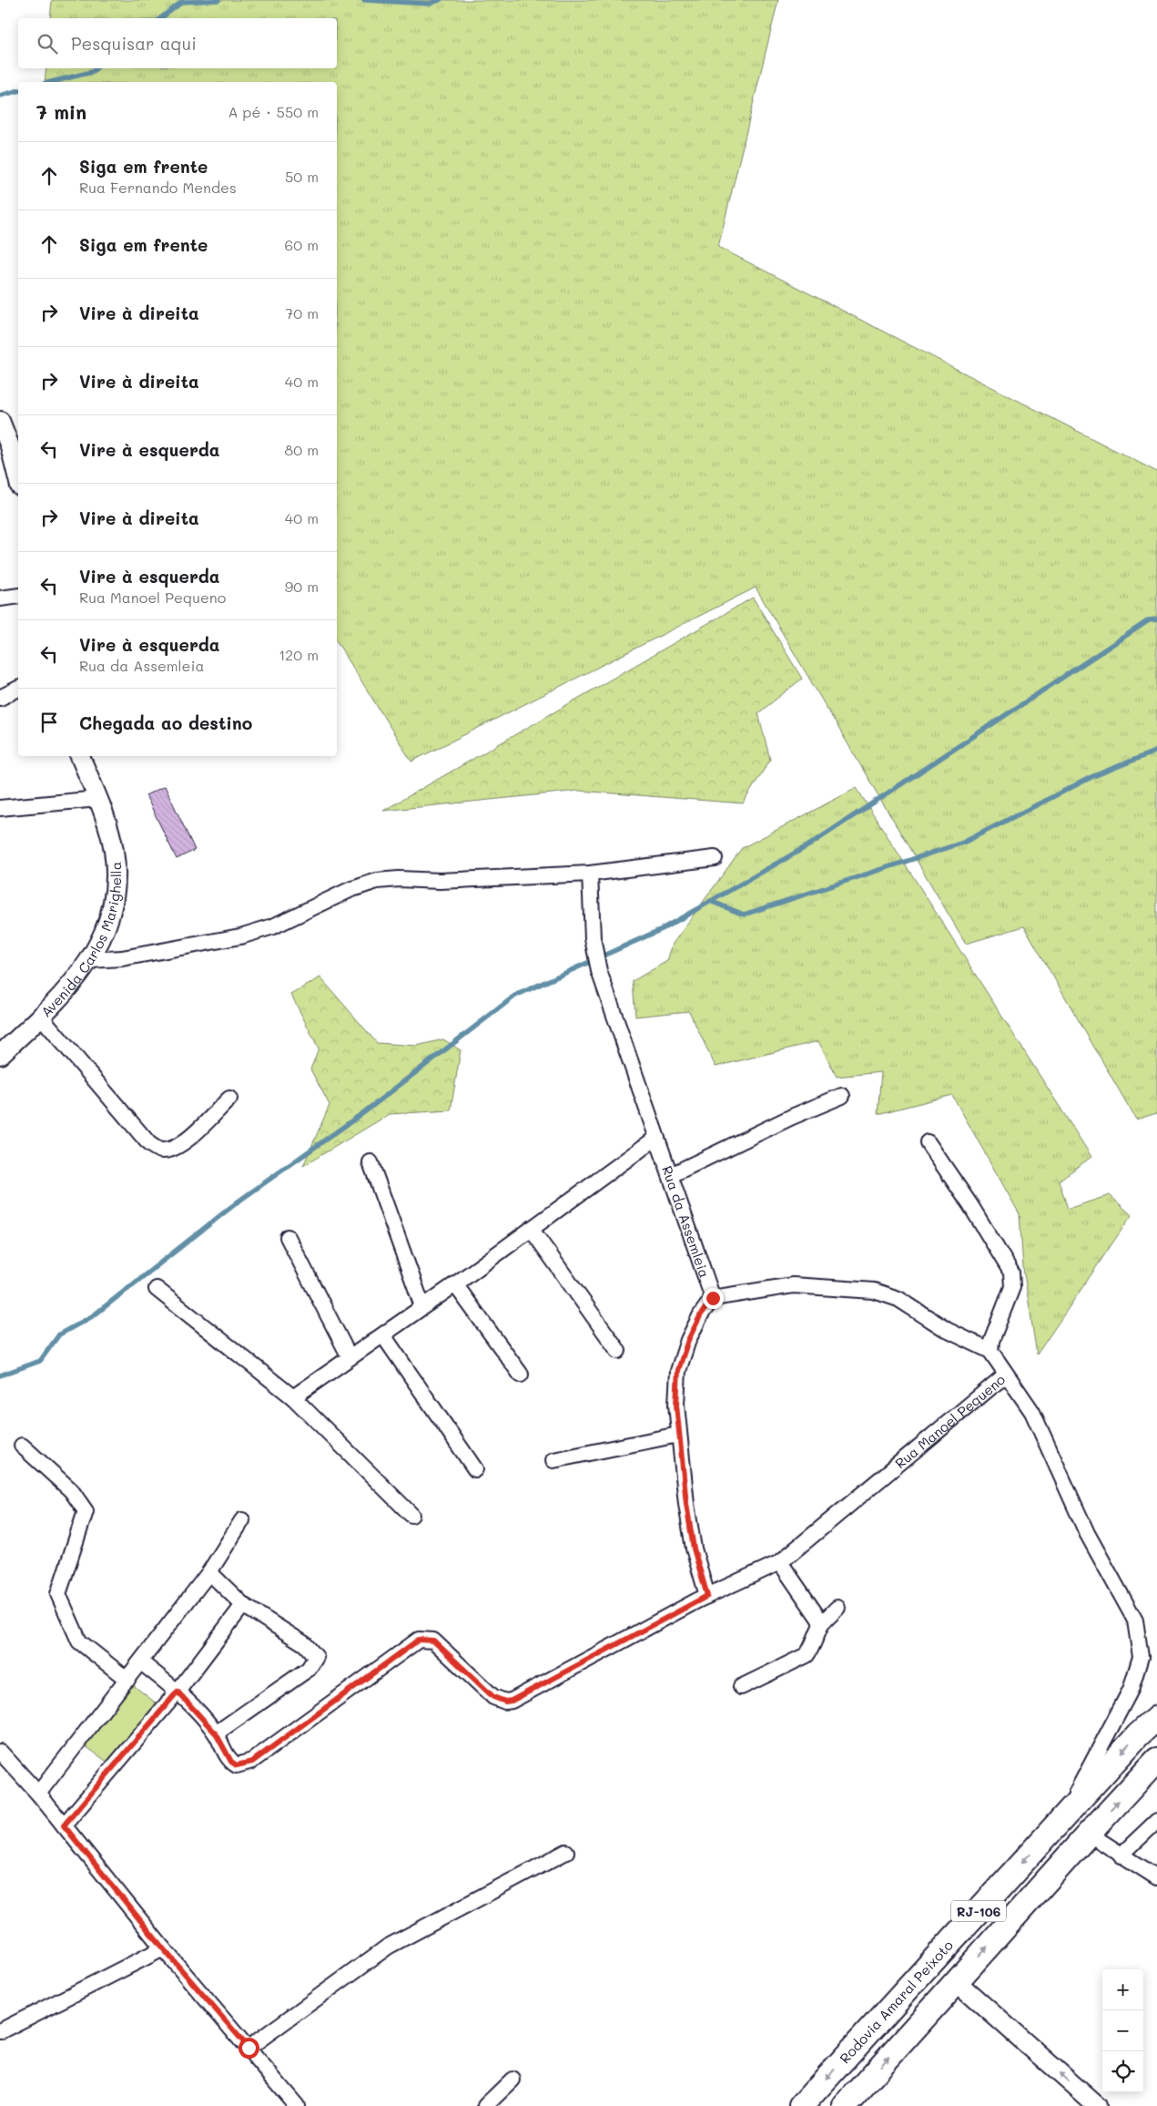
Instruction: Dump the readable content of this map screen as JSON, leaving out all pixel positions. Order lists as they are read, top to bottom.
{
  "streets": {
    "highway": ["RJ-106", "Rodovia Amaral Peixoto"],
    "street": ["Avenida Carlos Marighella", "Rua da Assemleia", "Rua Manoel Pequeno"]
  },
  "crossings": [
    ["Rua Manoel Pequeno", "Rodovia Amaral Peixoto"]
  ],
  "page": {
    "search": "Pesquisar aqui",
    "heading": ["7 min", "A pé · 550 m"],
    "list": [
      ["Siga em frente", "Rua Fernando Mendes", "50 m"],
      ["Siga em frente", "60 m"],
      ["Vire à direita", "70 m"],
      ["Vire à direita", "40 m"],
      ["Vire à esquerda", "80 m"],
      ["Vire à direita", "40 m"],
      ["Vire à esquerda", "Rua Manoel Pequeno", "90 m"],
      ["Vire à esquerda", "Rua da Assemleia", "120 m"],
      "Chegada ao destino"
    ],
    "map_buttons": ["+", "−"]
  }
}
